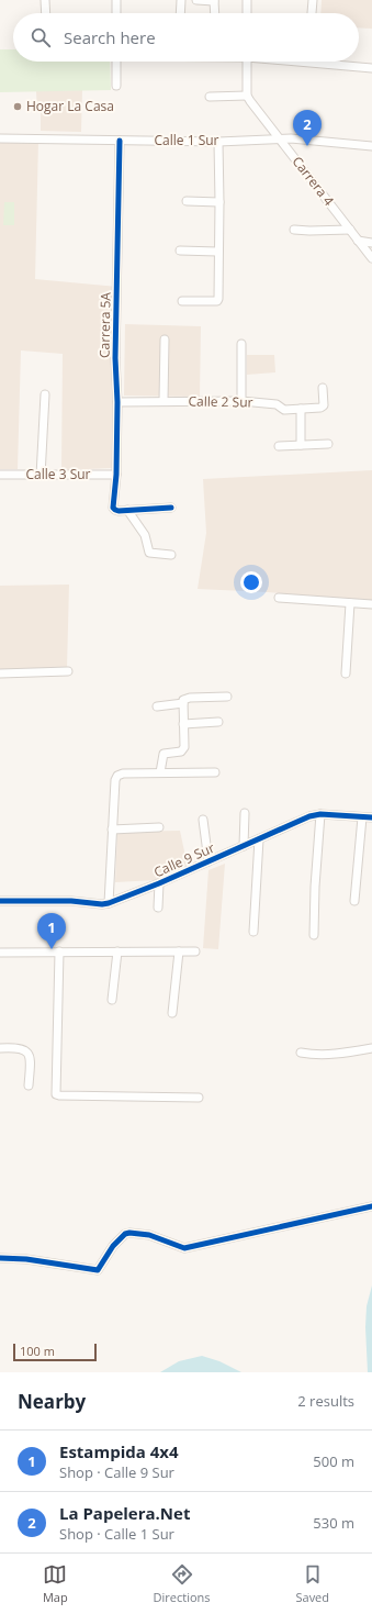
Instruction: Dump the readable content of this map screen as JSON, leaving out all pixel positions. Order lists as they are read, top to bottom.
{
  "streets": {
    "street": [
      "Calle 1 Sur",
      "Carrera 4",
      "Carrera 5A",
      "Calle 2 Sur",
      "Calle 3 Sur",
      "Calle 9 Sur"
    ]
  },
  "crossings": [
    ["Calle 1 Sur", "Carrera 4"],
    ["Calle 1 Sur", "Carrera 5A"],
    ["Carrera 5A", "Calle 2 Sur"],
    ["Carrera 5A", "Calle 3 Sur"]
  ],
  "places": ["Hogar La Casa"],
  "scale_bar": "100 m",
  "page": {
    "search": "Search here",
    "pins": ["2", "1"],
    "scale": "100 m",
    "heading": ["Nearby", "2 results"],
    "list": [
      {
        "mark": "1",
        "name": "Estampida 4x4",
        "note": "Shop · Calle 9 Sur",
        "value": "500 m"
      },
      {
        "mark": "2",
        "name": "La Papelera.Net",
        "note": "Shop · Calle 1 Sur",
        "value": "530 m"
      }
    ],
    "nav": ["Map", "Directions", "Saved"]
  }
}
